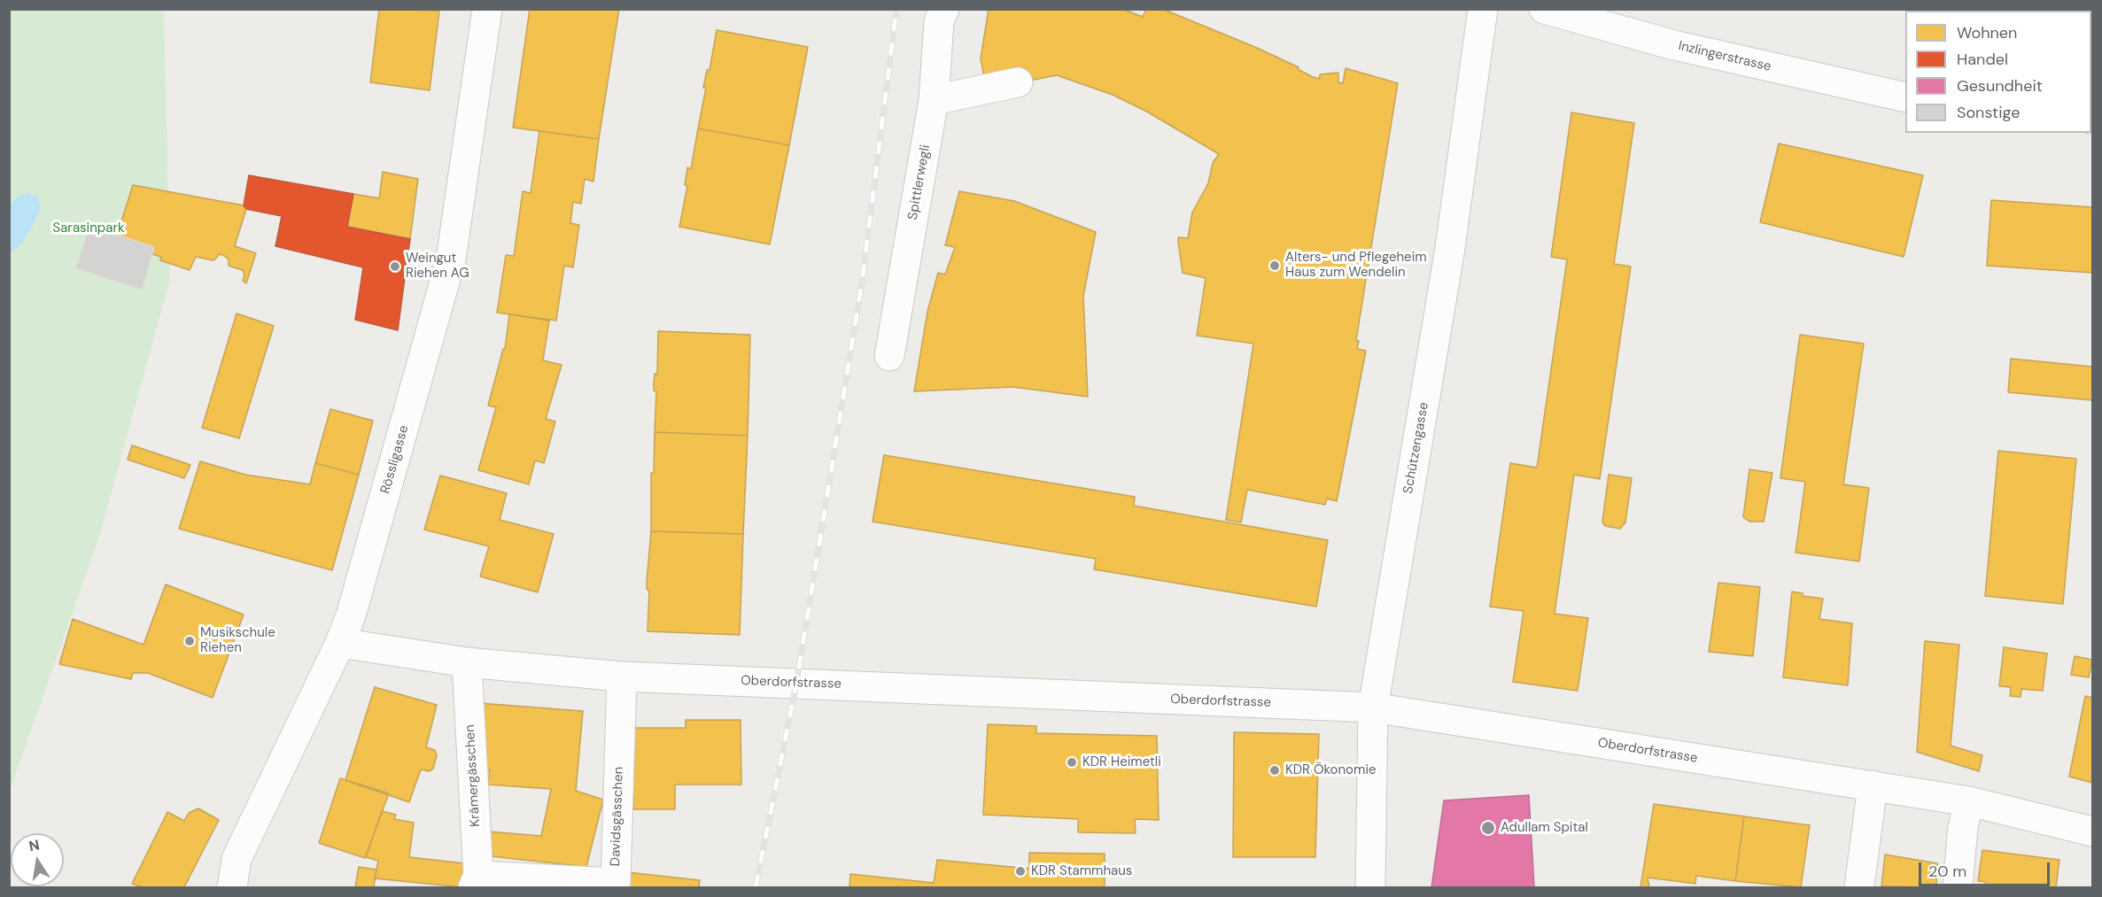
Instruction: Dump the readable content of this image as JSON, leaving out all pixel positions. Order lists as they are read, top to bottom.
{
  "streets": {
    "street": [
      "Inzlingerstrasse",
      "Spittlerwegli",
      "Schützengasse",
      "Rössligasse",
      "Oberdorfstrasse",
      "Krämergässchen",
      "Davidsgässchen"
    ]
  },
  "crossings": [
    ["Schützengasse", "Oberdorfstrasse"],
    ["Rössligasse", "Oberdorfstrasse"],
    ["Oberdorfstrasse", "Krämergässchen"],
    ["Oberdorfstrasse", "Davidsgässchen"],
    ["Krämergässchen", "Davidsgässchen"]
  ],
  "parks": ["Sarasinpark"],
  "places": [
    "Alters- und Pflegeheim Haus zum Wendelin",
    "Weingut Riehen AG",
    "Musikschule Riehen",
    "KDR Heimetli",
    "KDR Ökonomie",
    "Adullam Spital",
    "KDR Stammhaus"
  ],
  "legend": [
    "Wohnen",
    "Handel",
    "Gesundheit",
    "Sonstige"
  ],
  "scale_bar": "20 m",
  "north": "top"
}
